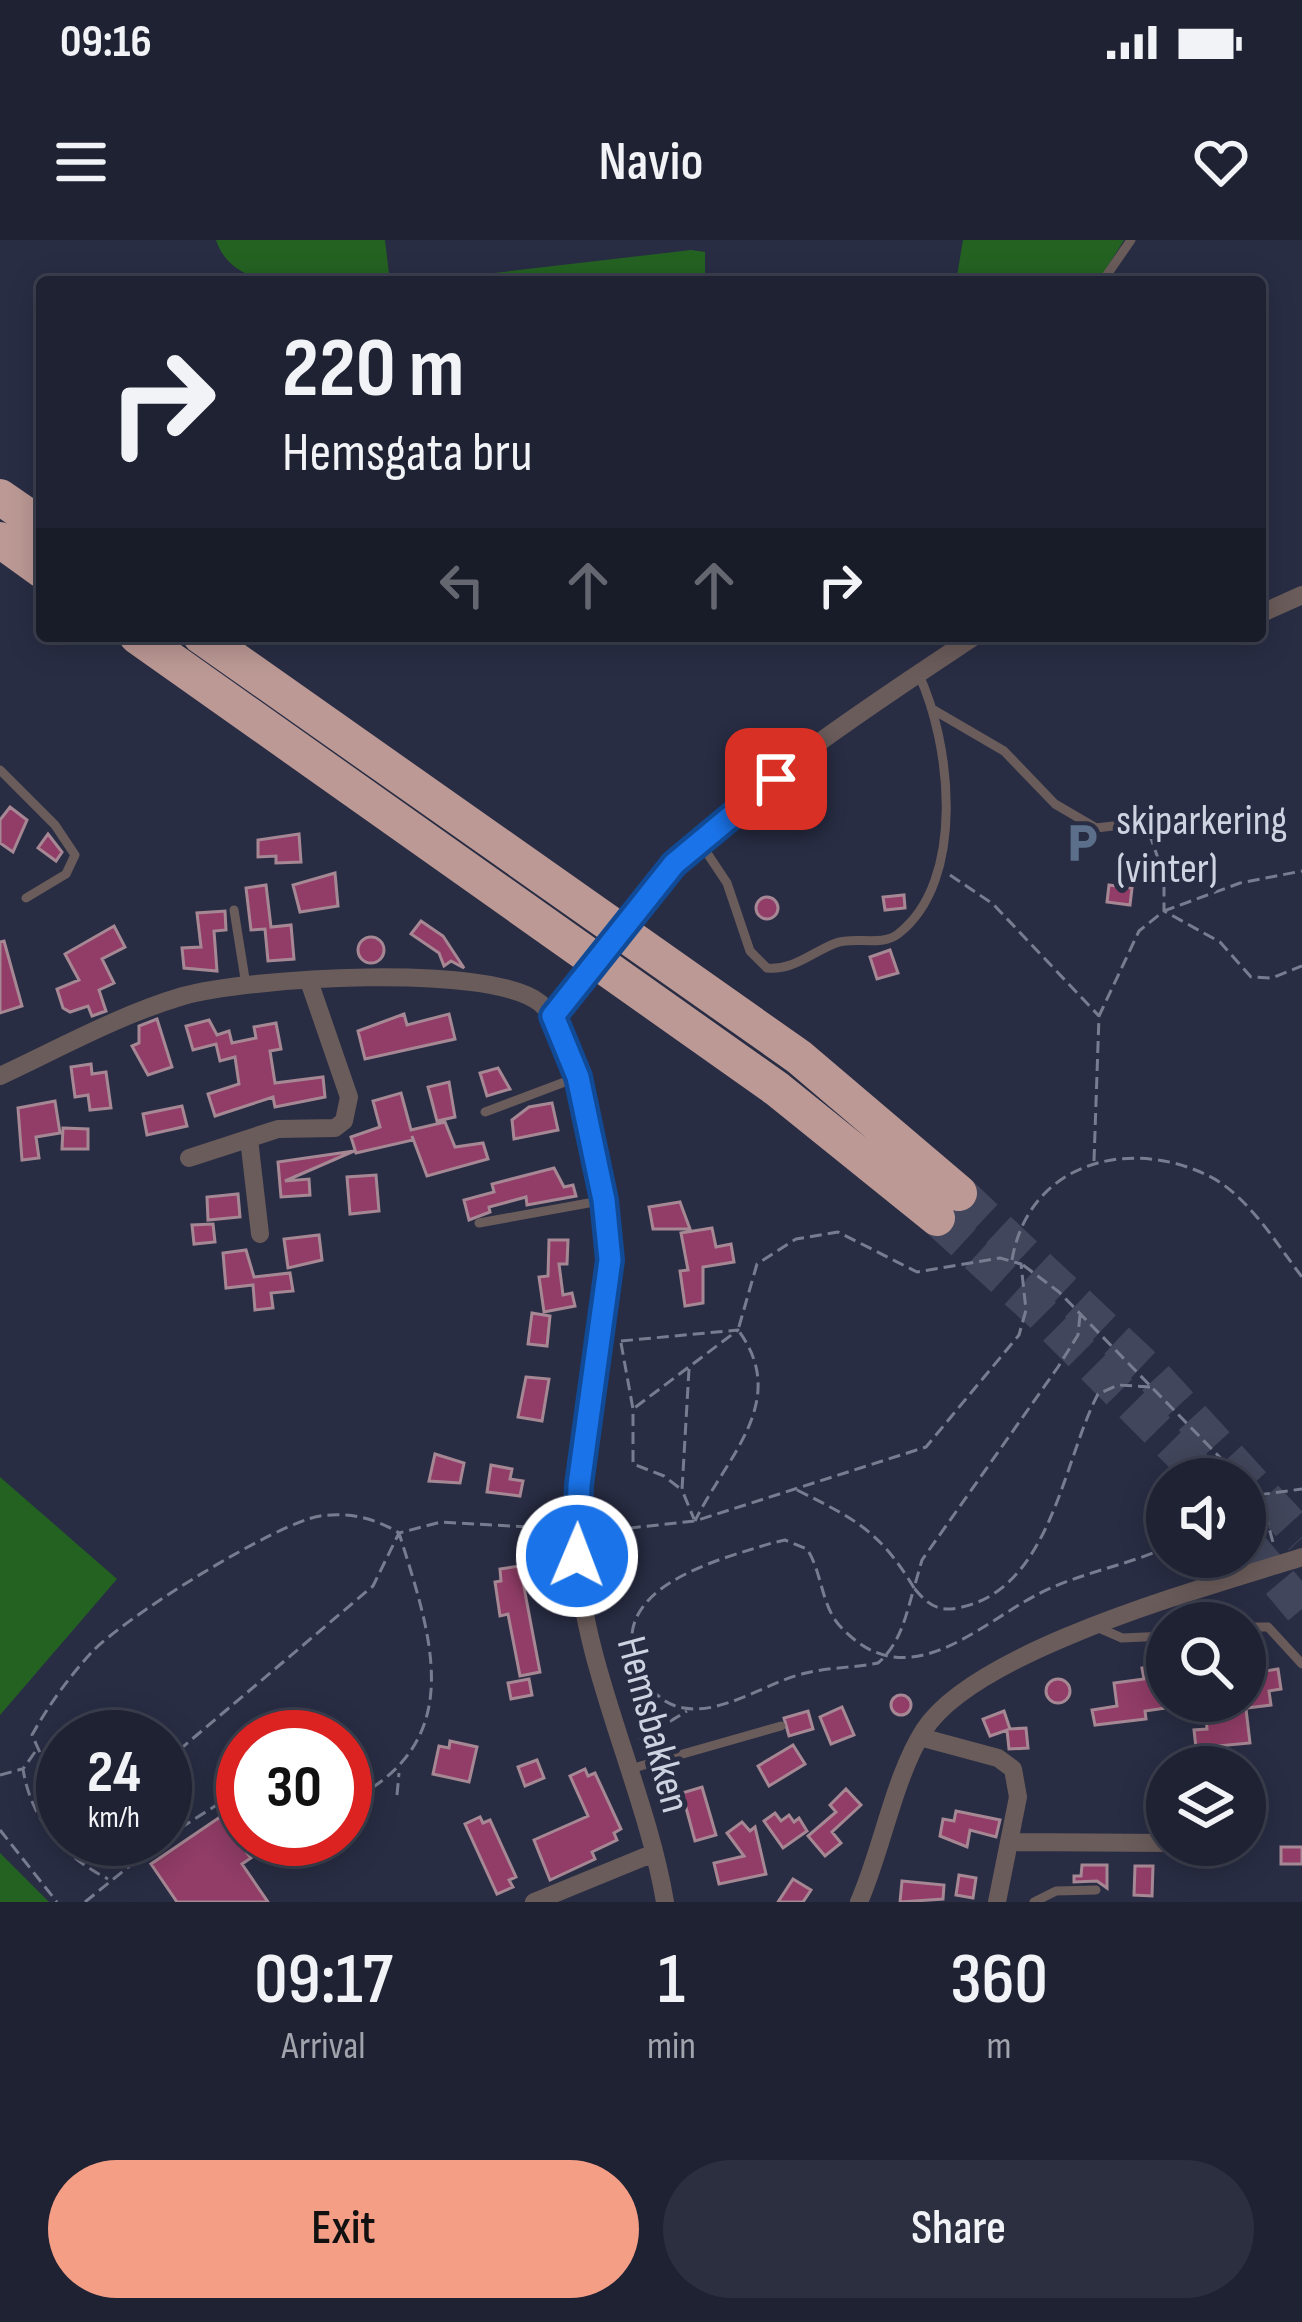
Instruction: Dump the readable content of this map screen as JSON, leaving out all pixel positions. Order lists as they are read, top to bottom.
{
  "streets": {
    "street": ["Hemsbakken"]
  },
  "places": {
    "parking": ["skiparkering (vinter)"]
  },
  "page": {
    "status": "09:16",
    "header": "Navio",
    "turn": ["220 m", "Hemsgata bru"],
    "speed": "24 km/h",
    "limit": "30",
    "eta": [
      "09:17",
      "Arrival",
      "1",
      "min",
      "360",
      "m"
    ],
    "buttons": ["Exit", "Share"]
  }
}
